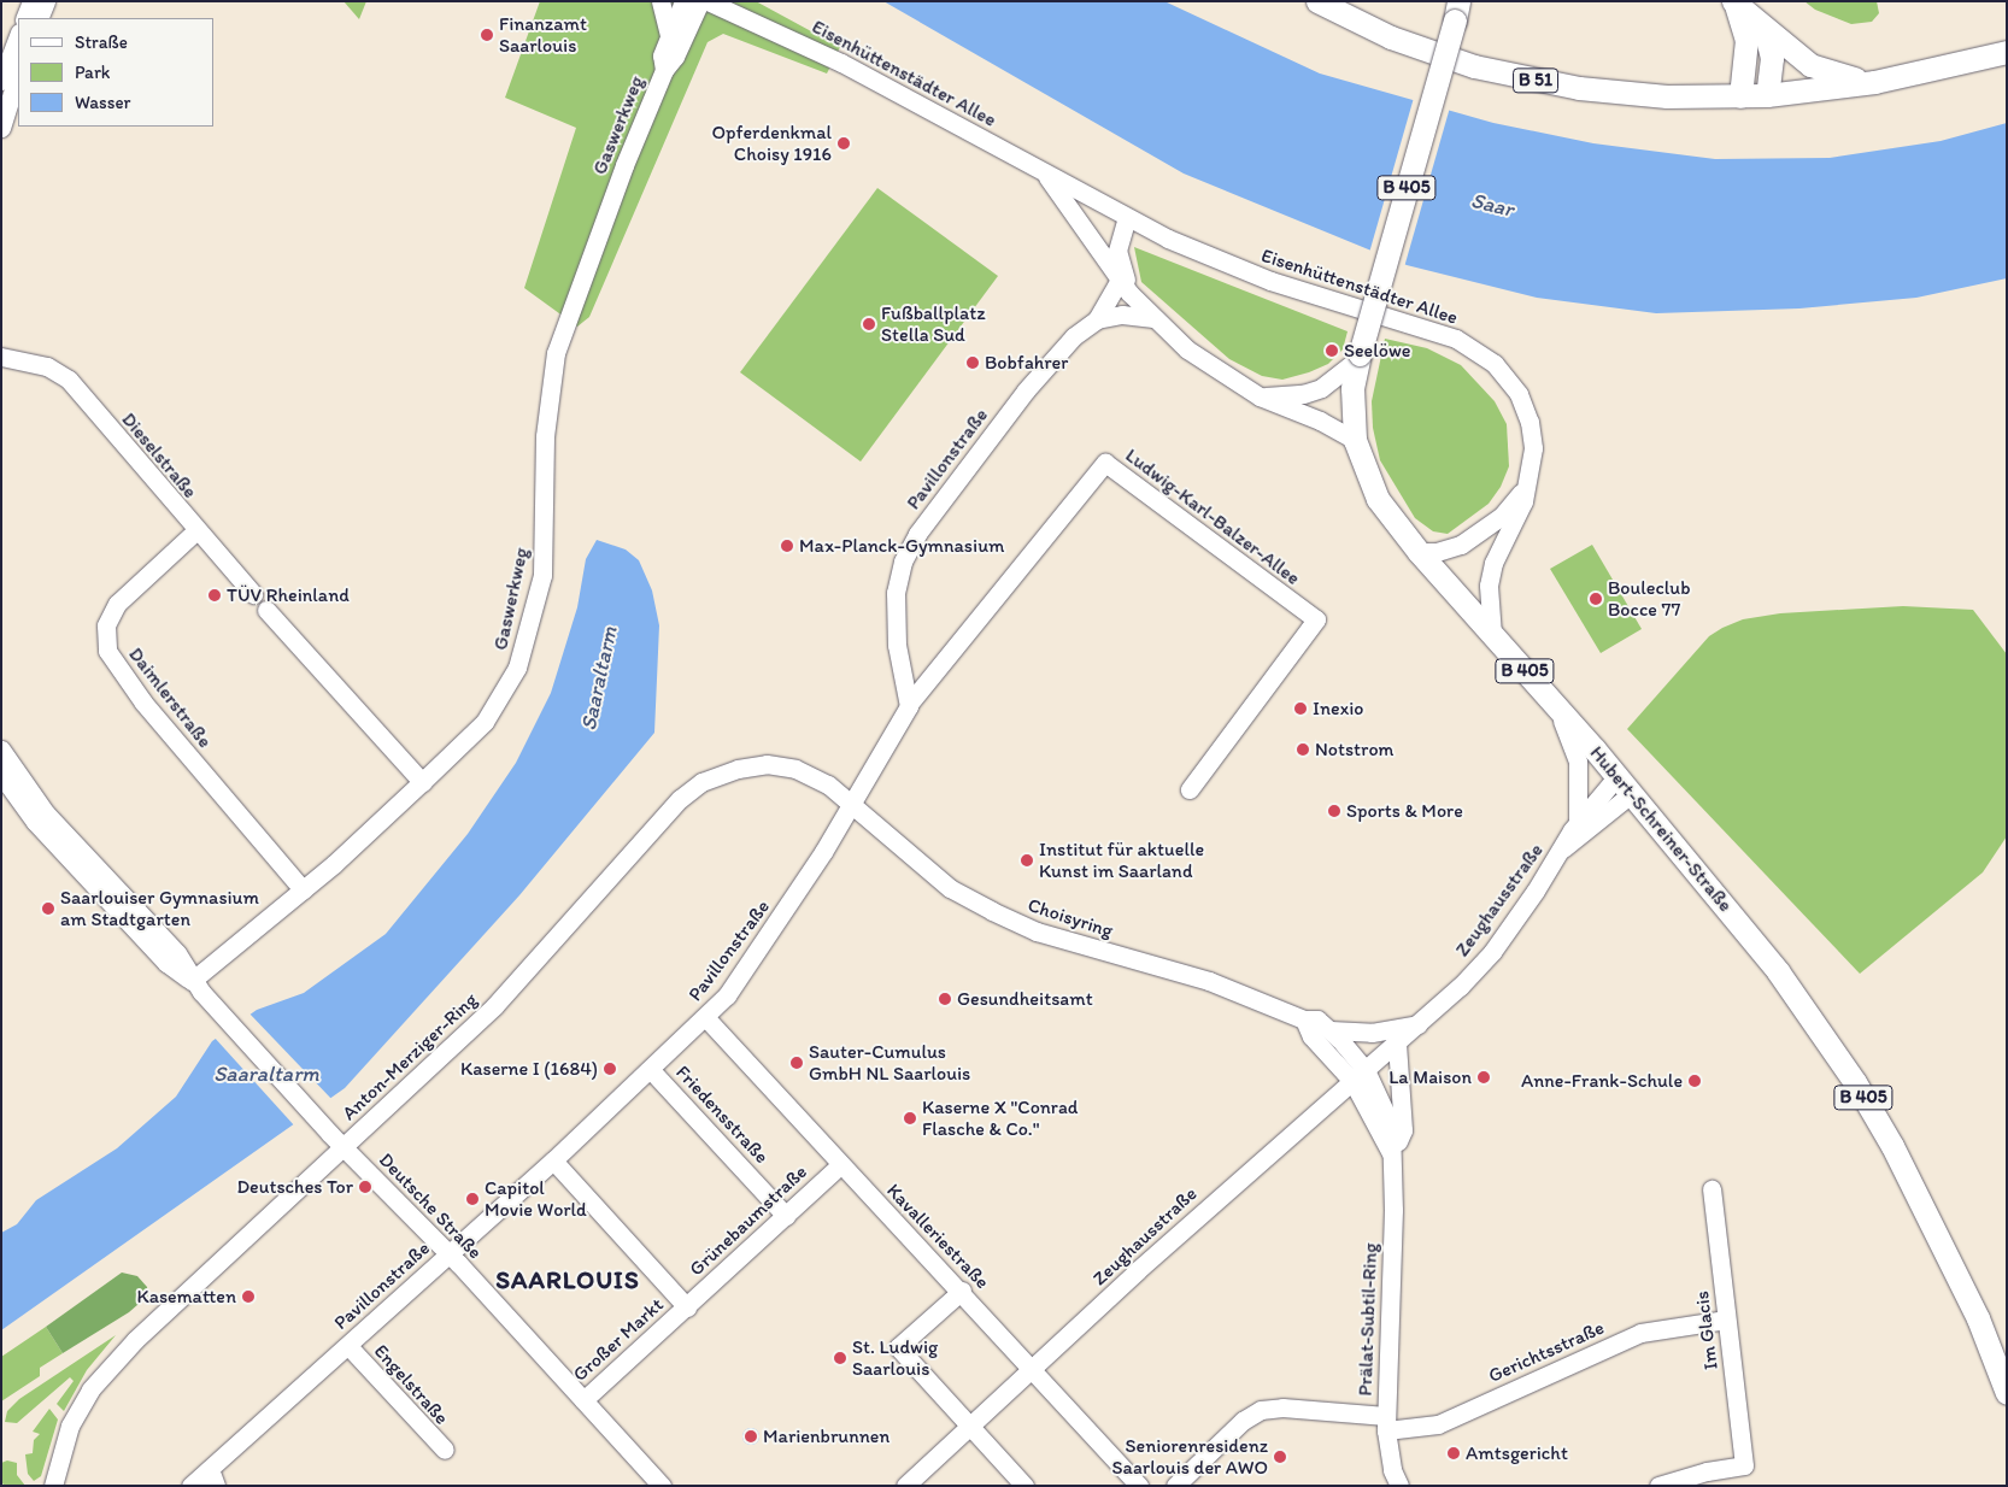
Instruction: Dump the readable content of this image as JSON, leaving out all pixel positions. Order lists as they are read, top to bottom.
{
  "streets": {
    "main road": ["B 51", "B 405", "Hubert-Schreiner-Straße"],
    "street": [
      "Eisenhüttenstädter Allee",
      "Gaswerkweg",
      "Dieselstraße",
      "Pavillonstraße",
      "Ludwig-Karl-Balzer-Allee",
      "Daimlerstraße",
      "Zeughausstraße",
      "Choisyring",
      "Anton-Merziger-Ring",
      "Friedensstraße",
      "Deutsche Straße",
      "Grünebaumstraße",
      "Kavalleriestraße",
      "Prälat-Subtil-Ring",
      "Im Glacis",
      "Großer Markt",
      "Gerichtsstraße",
      "Engelstraße"
    ]
  },
  "crossings": [
    ["Eisenhüttenstädter Allee", "Pavillonstraße"],
    ["Eisenhüttenstädter Allee", "Hubert-Schreiner-Straße"],
    ["Gaswerkweg", "Daimlerstraße"],
    ["Gaswerkweg", "Deutsche Straße"],
    ["B 405", "Hubert-Schreiner-Straße"],
    ["Dieselstraße", "Daimlerstraße"],
    ["Pavillonstraße", "Ludwig-Karl-Balzer-Allee"],
    ["Pavillonstraße", "Choisyring"],
    ["Pavillonstraße", "Anton-Merziger-Ring"],
    ["Pavillonstraße", "Friedensstraße"],
    ["Pavillonstraße", "Deutsche Straße"],
    ["Pavillonstraße", "Kavalleriestraße"],
    ["Pavillonstraße", "Engelstraße"],
    ["Hubert-Schreiner-Straße", "Zeughausstraße"],
    ["Zeughausstraße", "Choisyring"],
    ["Zeughausstraße", "Kavalleriestraße"],
    ["Zeughausstraße", "Prälat-Subtil-Ring"],
    ["Choisyring", "Anton-Merziger-Ring"],
    ["Choisyring", "Prälat-Subtil-Ring"],
    ["Anton-Merziger-Ring", "Deutsche Straße"],
    ["Friedensstraße", "Grünebaumstraße"],
    ["Deutsche Straße", "Großer Markt"],
    ["Grünebaumstraße", "Kavalleriestraße"],
    ["Grünebaumstraße", "Großer Markt"],
    ["Prälat-Subtil-Ring", "Gerichtsstraße"],
    ["Im Glacis", "Gerichtsstraße"]
  ],
  "districts": ["SAARLOUIS"],
  "water": ["Saar", "Saaraltarm"],
  "places": [
    "Finanzamt Saarlouis",
    "Opferdenkmal Choisy 1916",
    "Fußballplatz Stella Sud",
    "Seelöwe",
    "Bobfahrer",
    "Max-Planck-Gymnasium",
    "TÜV Rheinland",
    "Bouleclub Bocce 77",
    "Inexio",
    "Notstrom",
    "Sports & More",
    "Institut für aktuelle Kunst im Saarland",
    "Saarlouiser Gymnasium am Stadtgarten",
    "Gesundheitsamt",
    "Sauter-Cumulus GmbH NL Saarlouis",
    "Kaserne I (1684)",
    "La Maison",
    "Anne-Frank-Schule",
    "Kaserne X \"Conrad Flasche & Co.\"",
    "Deutsches Tor",
    "Capitol Movie World",
    "Kasematten",
    "St. Ludwig Saarlouis",
    "Marienbrunnen",
    "Amtsgericht",
    "Seniorenresidenz Saarlouis der AWO"
  ],
  "legend": ["Straße", "Park", "Wasser"]
}
